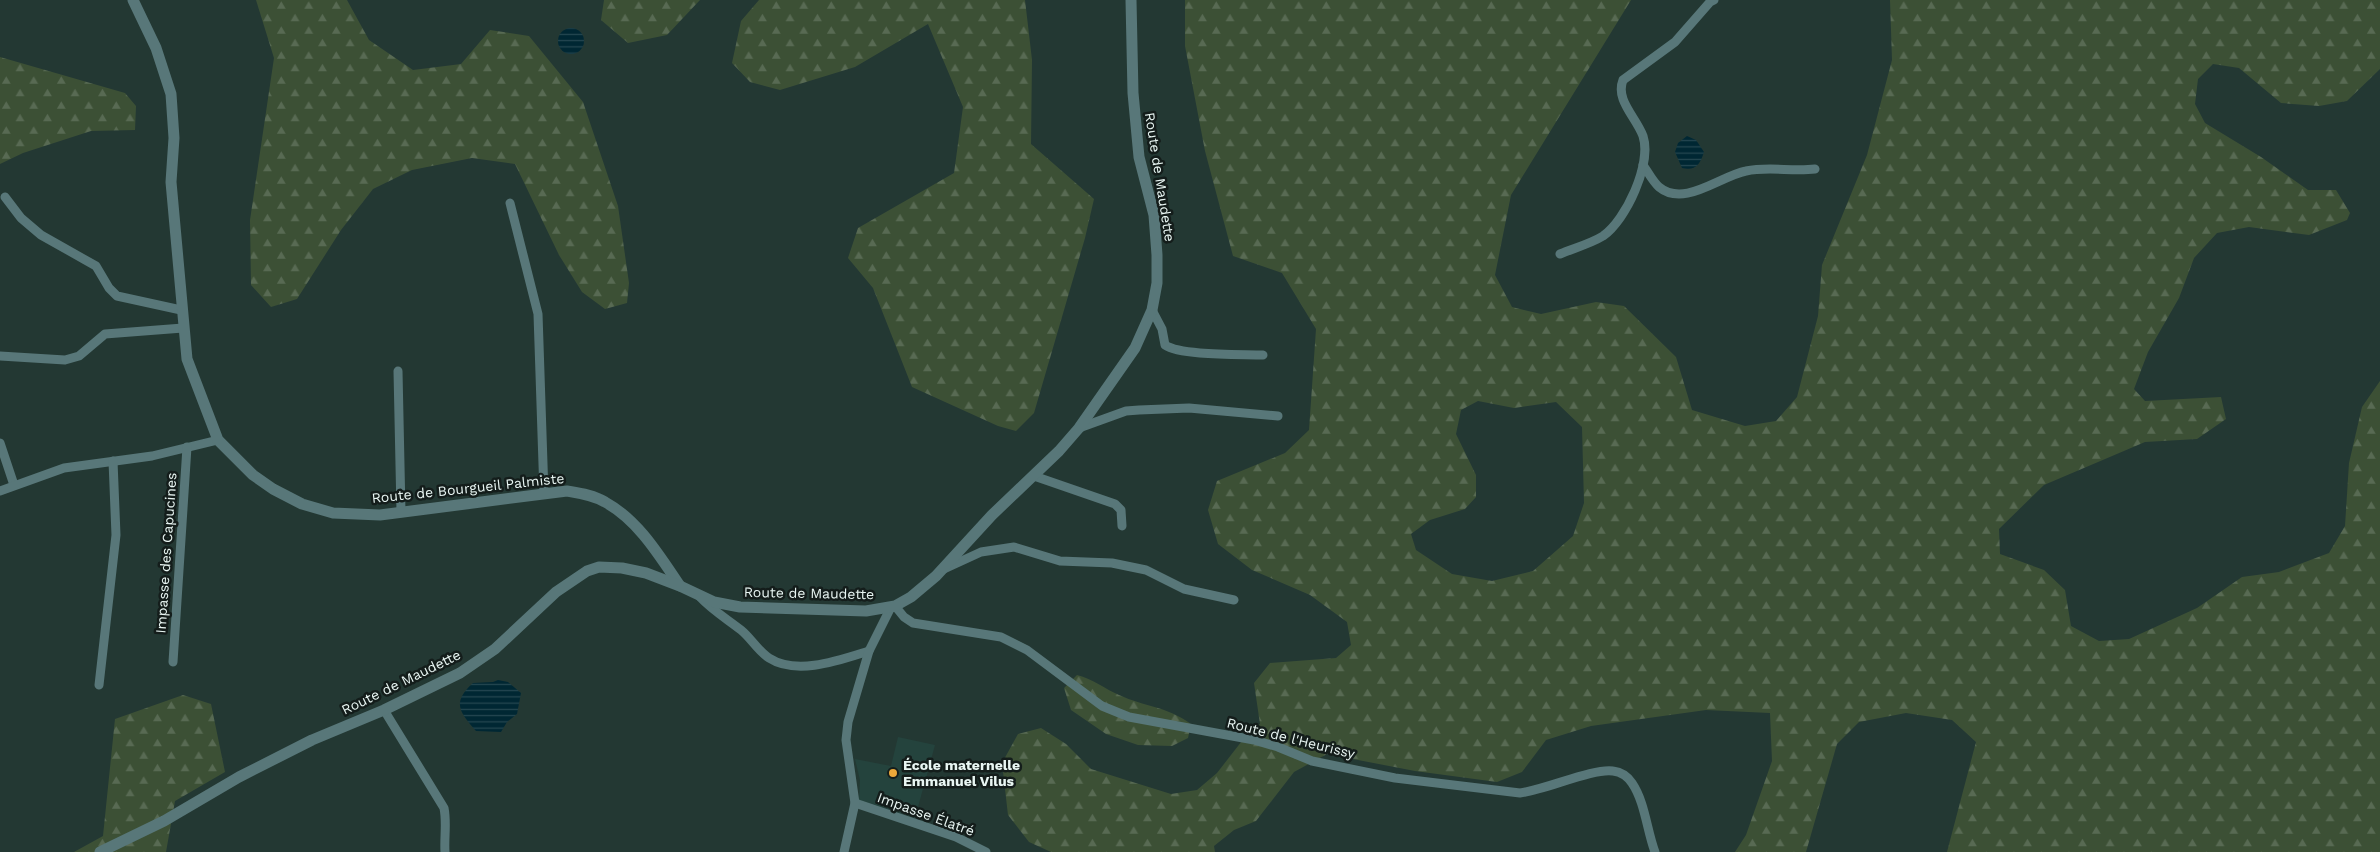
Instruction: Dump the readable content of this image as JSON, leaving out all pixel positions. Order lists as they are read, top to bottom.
{
  "streets": {
    "street": [
      "Route de Maudette",
      "Route de Bourgueil Palmiste",
      "Impasse des Capucines",
      "Route de l'Heurissy",
      "Impasse Élatré"
    ]
  },
  "crossings": [
    ["Route de Maudette", "Route de Bourgueil Palmiste"],
    ["Route de Maudette", "Route de l'Heurissy"]
  ],
  "places": ["École maternelle Emmanuel Vilus"]
}
